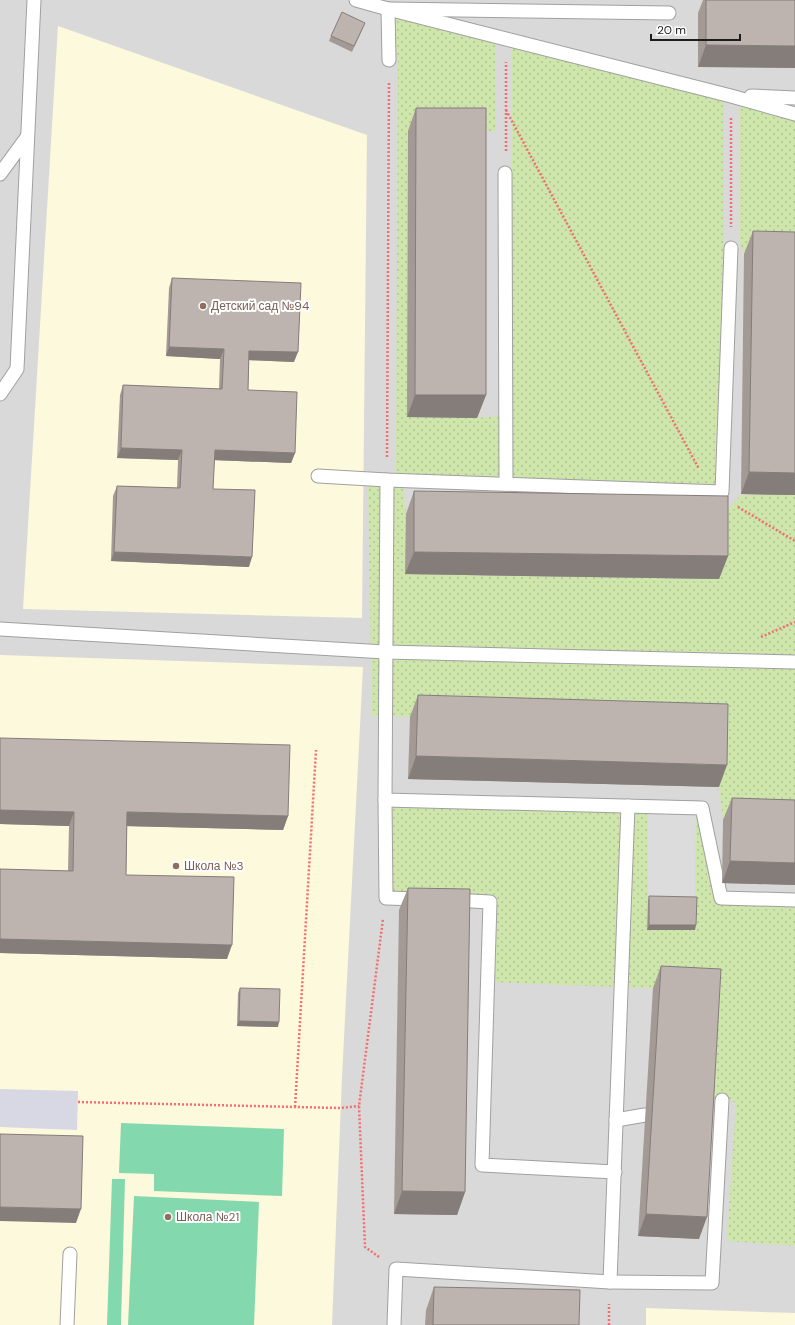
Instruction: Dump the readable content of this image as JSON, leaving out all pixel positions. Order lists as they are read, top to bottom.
{
  "places": ["Детский сад №94", "Школа №3", "Школа №21"],
  "scale_bar": "20 m"
}
